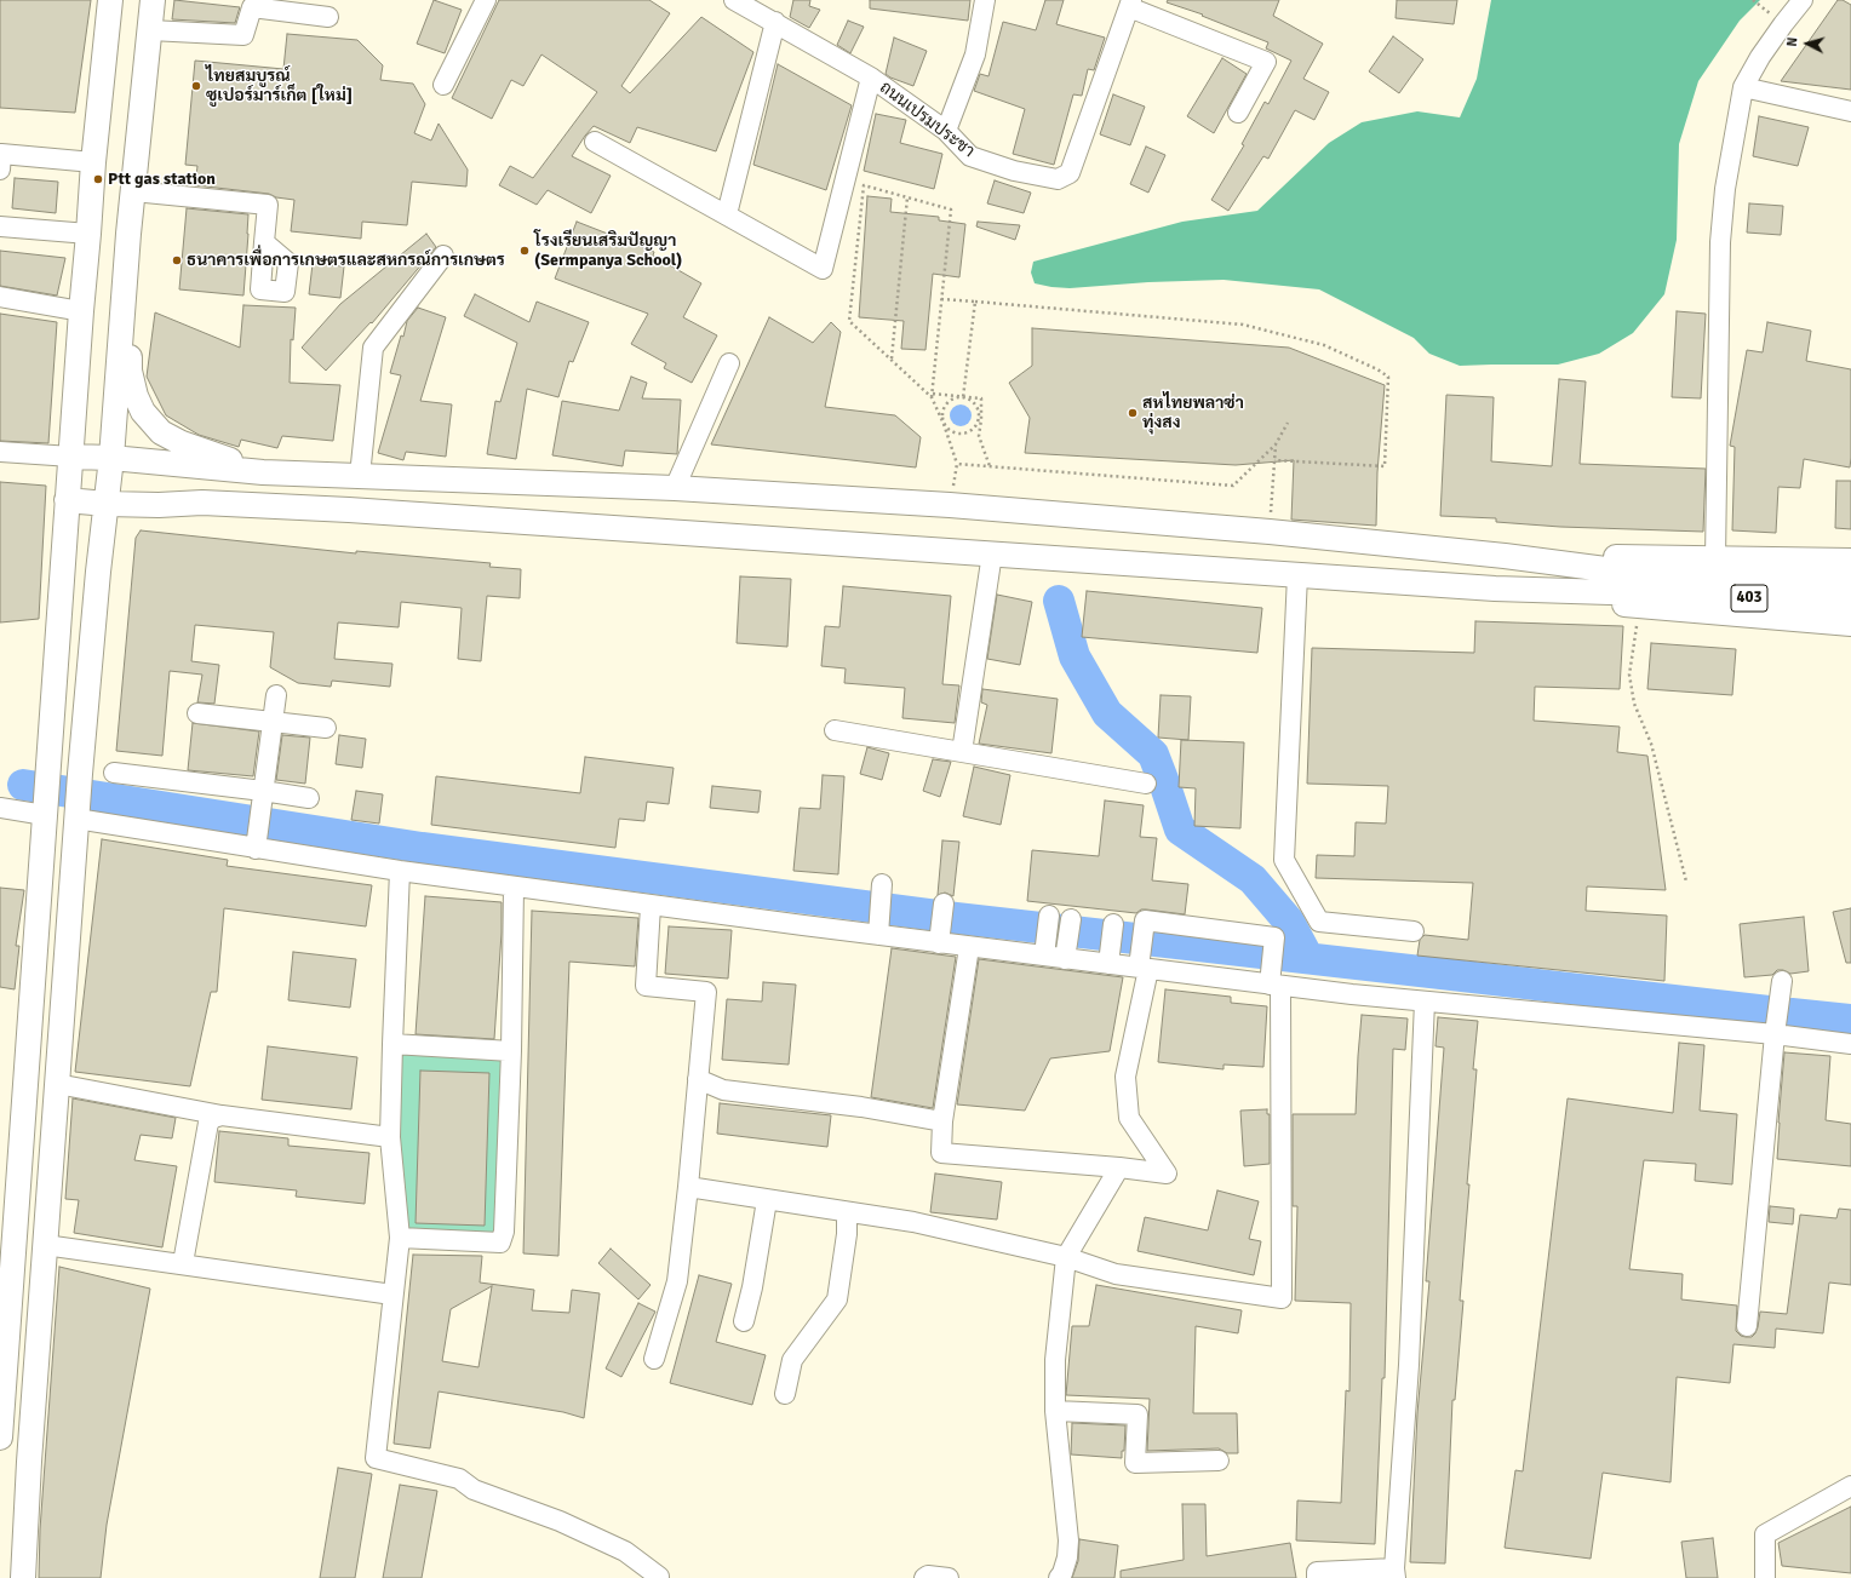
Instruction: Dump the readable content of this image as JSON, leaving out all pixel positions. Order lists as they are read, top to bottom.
{
  "streets": {
    "highway": ["403"],
    "street": ["ถนนเปรมประชา"]
  },
  "places": [
    "ไทยสมบูรณ์ ซูเปอร์มาร์เก็ต [ใหม่]",
    "Ptt gas station",
    "โรงเรียนเสริมปัญญา (Sermpanya School)",
    "ธนาคารเพื่อการเกษตรและสหกรณ์การเกษตร",
    "สหไทยพลาซ่า ทุ่งสง"
  ],
  "north": "left"
}
